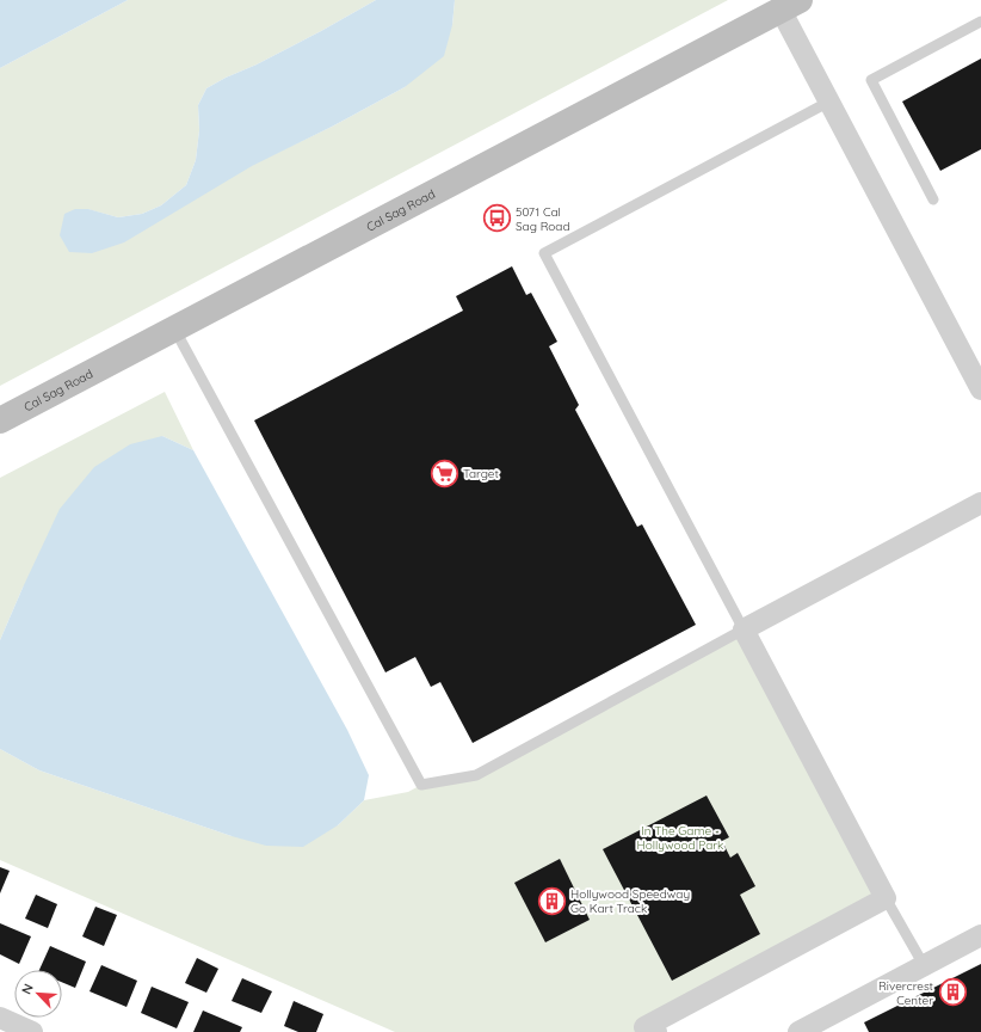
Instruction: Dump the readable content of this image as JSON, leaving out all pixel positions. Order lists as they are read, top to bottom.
{
  "streets": {
    "main road": ["Cal Sag Road"]
  },
  "parks": ["In The Game - Hollywood Park"],
  "places": {
    "bus stop": ["5071 Cal Sag Road"],
    "supermarket": ["Target"],
    "building": ["Hollywood Speedway Go Kart Track", "Rivercrest Center"]
  },
  "north": "top left"
}
